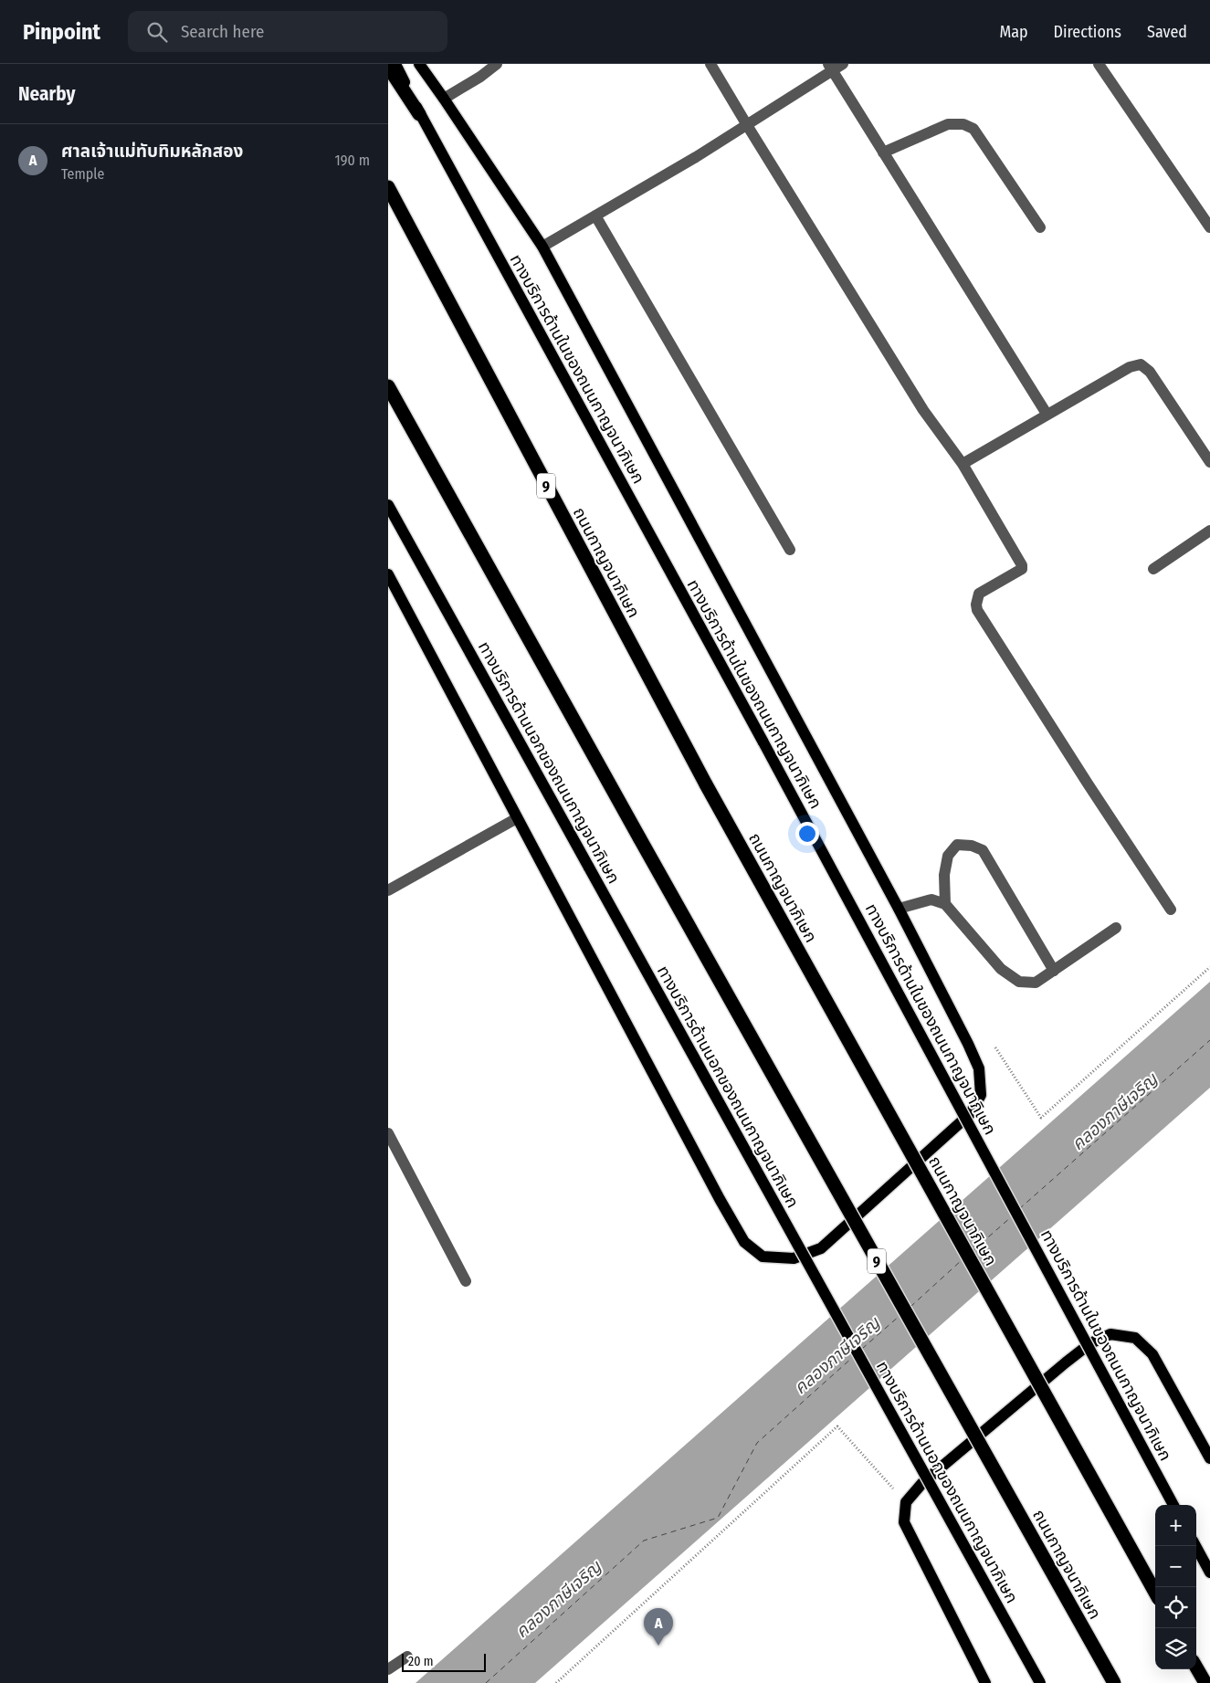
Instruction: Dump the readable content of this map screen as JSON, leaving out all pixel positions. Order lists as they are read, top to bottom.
{
  "streets": {
    "highway": ["9", "ถนนกาญจนาภิเษก"],
    "main road": ["ทางบริการด้านในของถนนกาญจนาภิเษก", "ทางบริการด้านนอกของถนนกาญจนาภิเษก"]
  },
  "water": ["คลองภาษีเจริญ"],
  "scale_bar": "20 m",
  "page": {
    "header": "Pinpoint",
    "search": "Search here",
    "nav": ["Map", "Directions", "Saved"],
    "heading": "Nearby",
    "list": [
      {
        "mark": "A",
        "name": "ศาลเจ้าแม่ทับทิมหลักสอง",
        "note": "Temple",
        "value": "190 m"
      }
    ],
    "map_buttons": ["+", "−"],
    "pins": "A",
    "scale": "20 m"
  }
}
